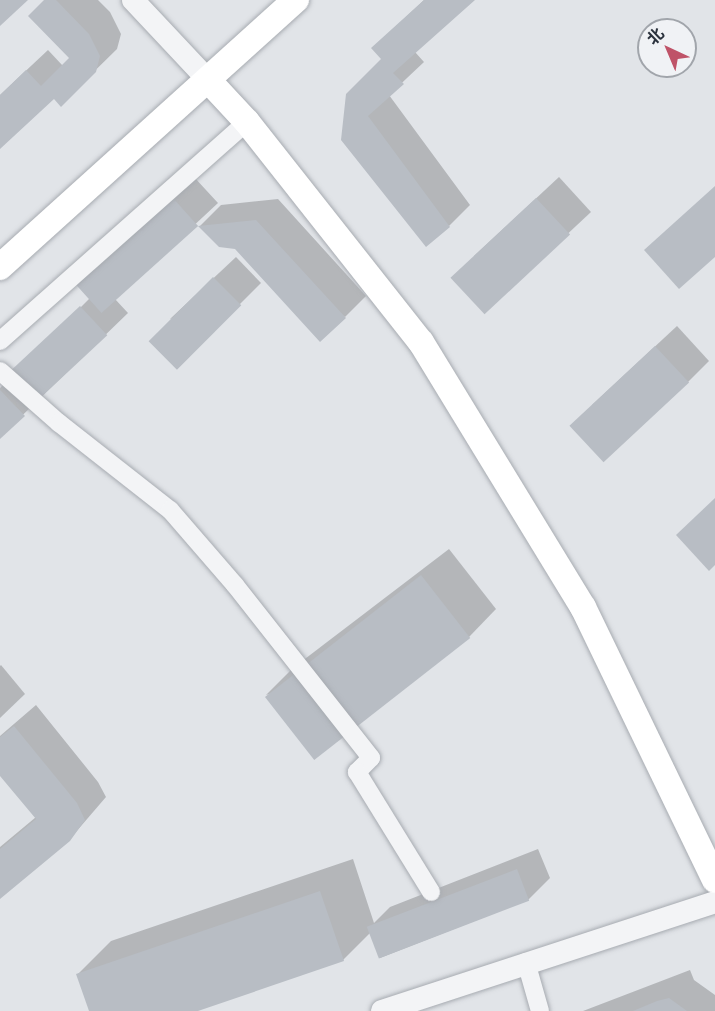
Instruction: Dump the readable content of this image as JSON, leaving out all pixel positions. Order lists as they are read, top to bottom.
{
  "north": "top left"
}
